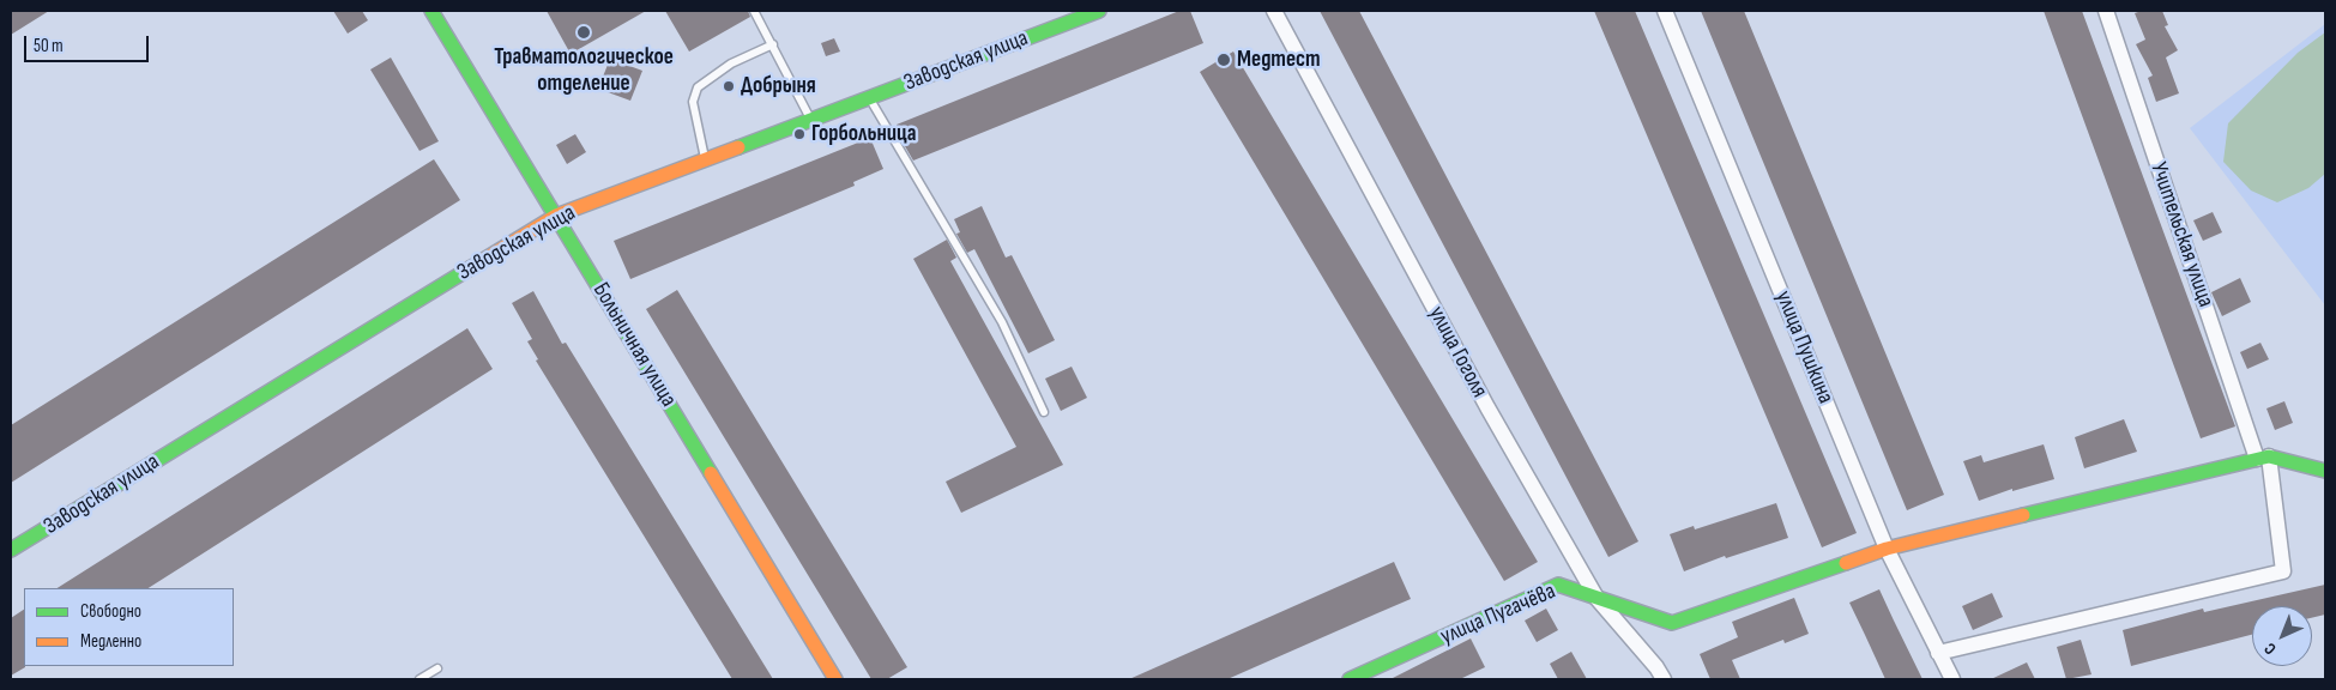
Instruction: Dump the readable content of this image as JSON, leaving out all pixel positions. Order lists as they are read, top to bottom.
{
  "streets": {
    "street": [
      "Заводская улица",
      "Учительская улица",
      "Больничная улица",
      "улица Пушкина",
      "улица Гоголя",
      "улица Пугачёва"
    ]
  },
  "crossings": [
    ["Заводская улица", "Больничная улица"],
    ["Учительская улица", "улица Пушкина"],
    ["улица Пушкина", "улица Пугачёва"],
    ["улица Гоголя", "улица Пугачёва"]
  ],
  "places": [
    "Травматологическое отделение",
    "Медтест",
    "Добрыня",
    "Горбольница"
  ],
  "legend": ["Свободно", "Медленно"],
  "scale_bar": "50 m",
  "north": "bottom left"
}
